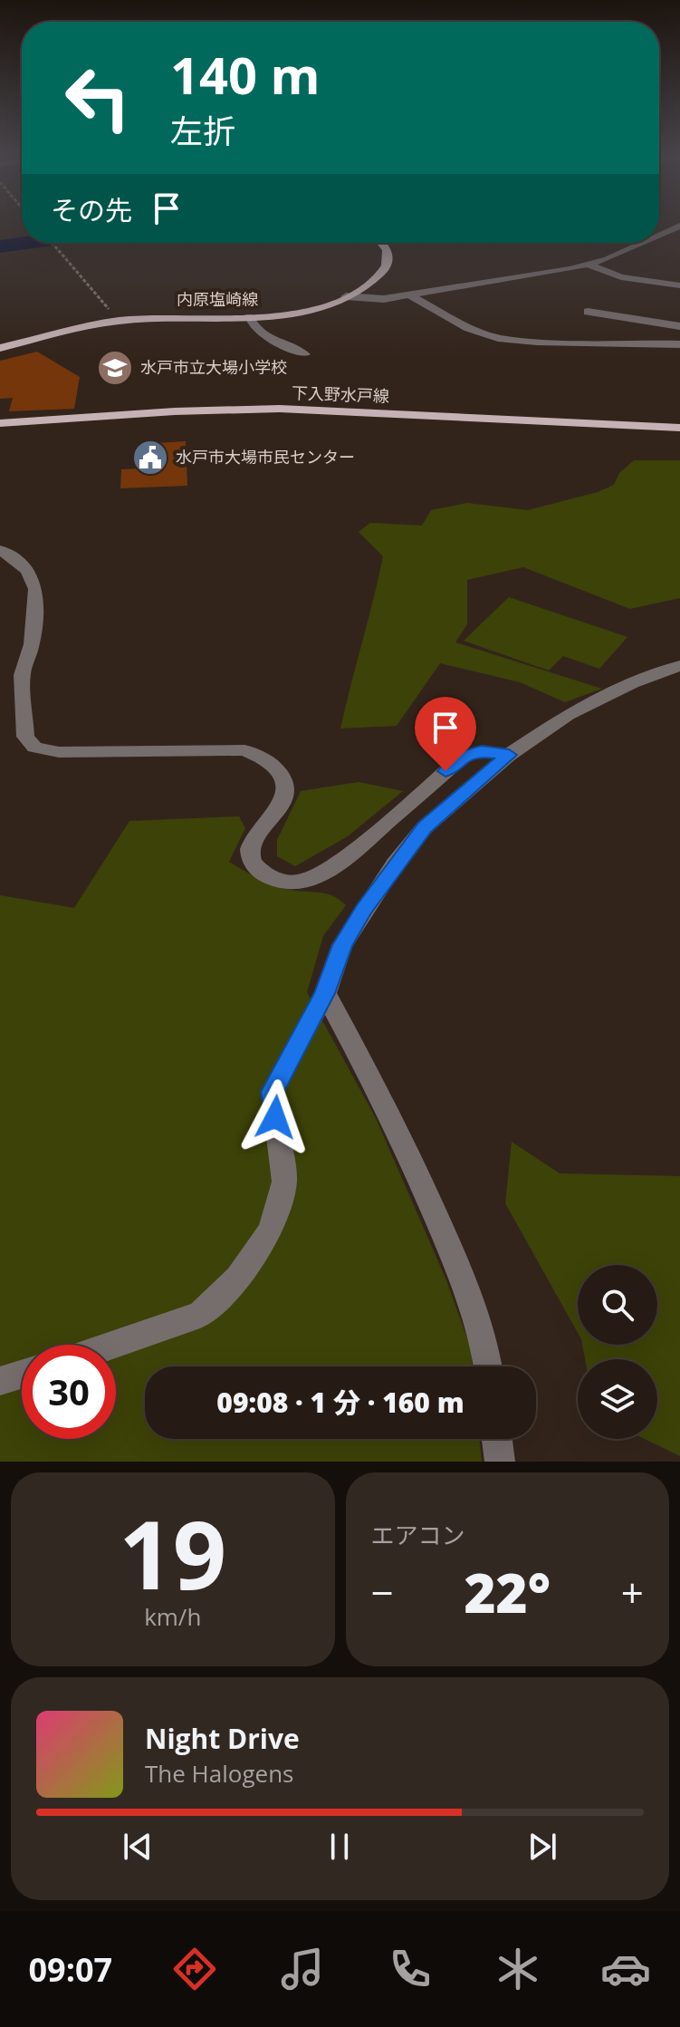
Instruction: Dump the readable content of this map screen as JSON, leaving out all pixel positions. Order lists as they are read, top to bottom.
{
  "streets": {
    "main road": ["内原塩崎線", "下入野水戸線"]
  },
  "places": {
    "school or university": ["水戸市立大場小学校"],
    "public building": ["水戸市大場市民センター"]
  },
  "page": {
    "turn": ["140 m", "左折"],
    "then": "その先",
    "limit": "30",
    "trip": "09:08 · 1 分 · 160 m",
    "tile": [
      ["19", "km/h"],
      "エアコン"
    ],
    "heat": ["−", "22°", "+"],
    "song": ["Night Drive", "The Halogens"],
    "tabs": "09:07"
  }
}
